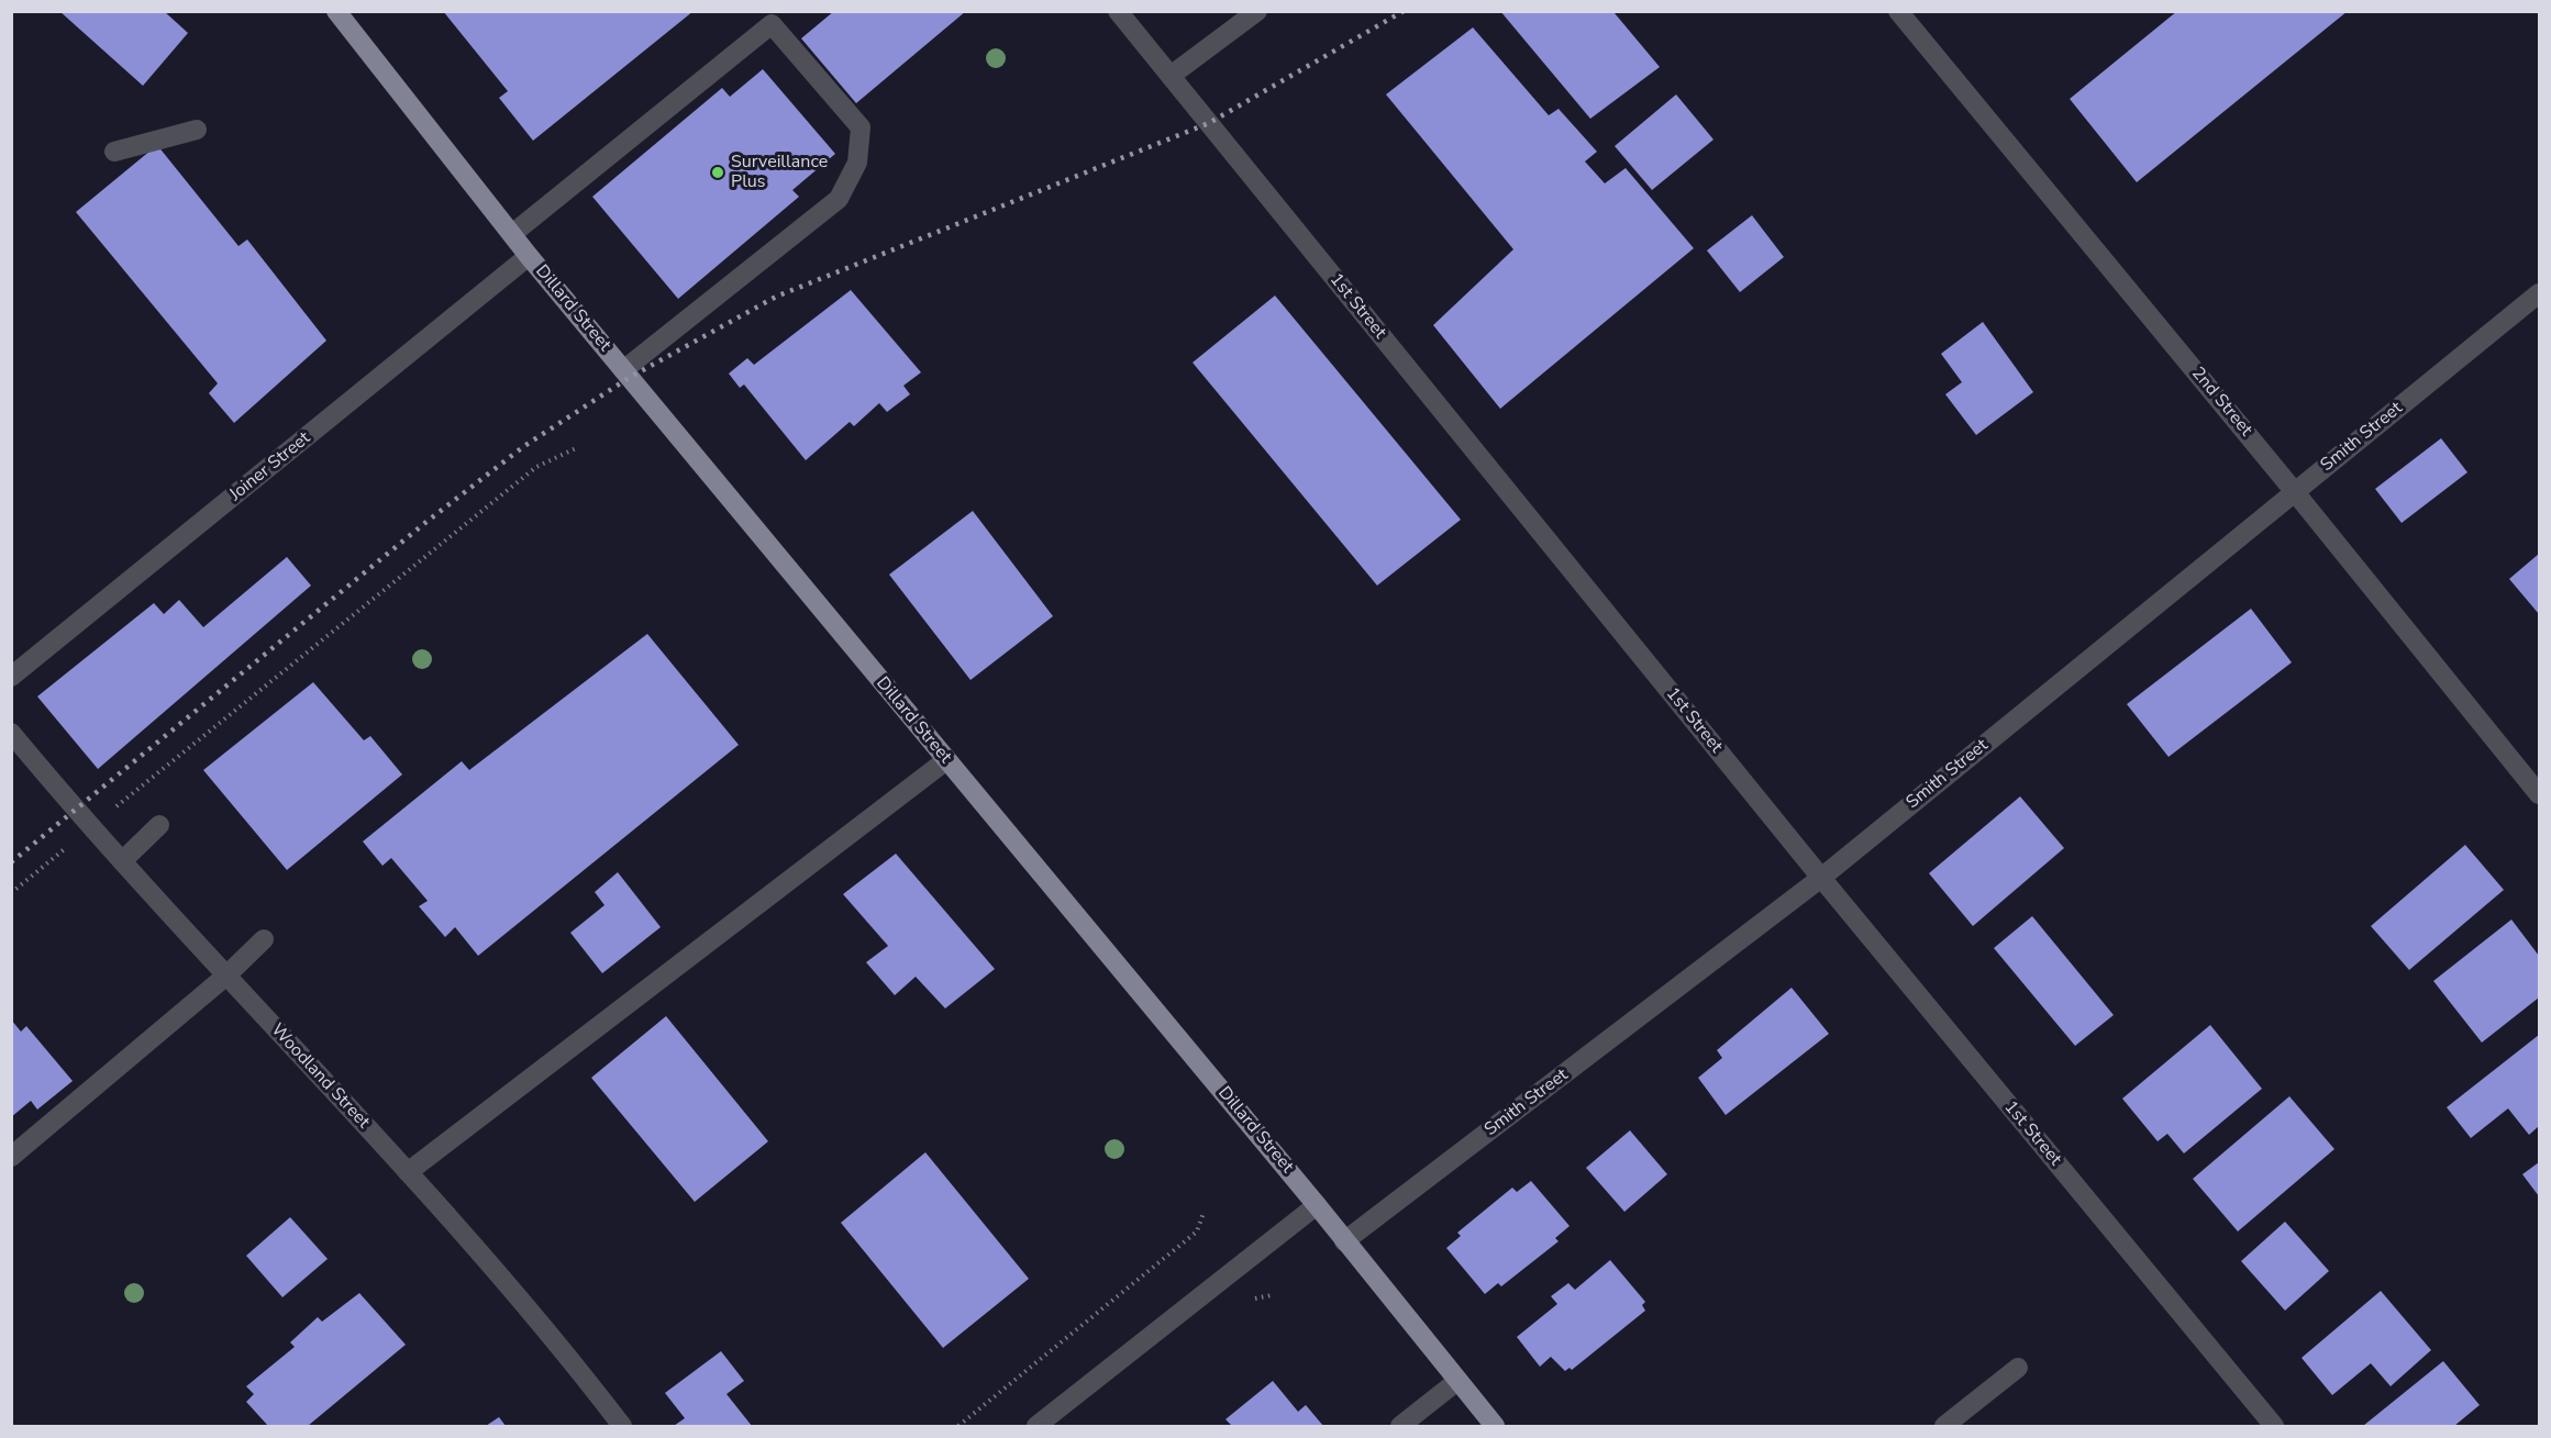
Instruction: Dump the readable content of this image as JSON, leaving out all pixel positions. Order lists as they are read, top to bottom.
{
  "streets": {
    "main road": ["Dillard Street"],
    "street": [
      "1st Street",
      "2nd Street",
      "Smith Street",
      "Joiner Street",
      "Woodland Street"
    ]
  },
  "crossings": [
    ["1st Street", "Smith Street"],
    ["Dillard Street", "Smith Street"],
    ["Dillard Street", "Joiner Street"],
    ["2nd Street", "Smith Street"]
  ],
  "places": ["Surveillance Plus"]
}
